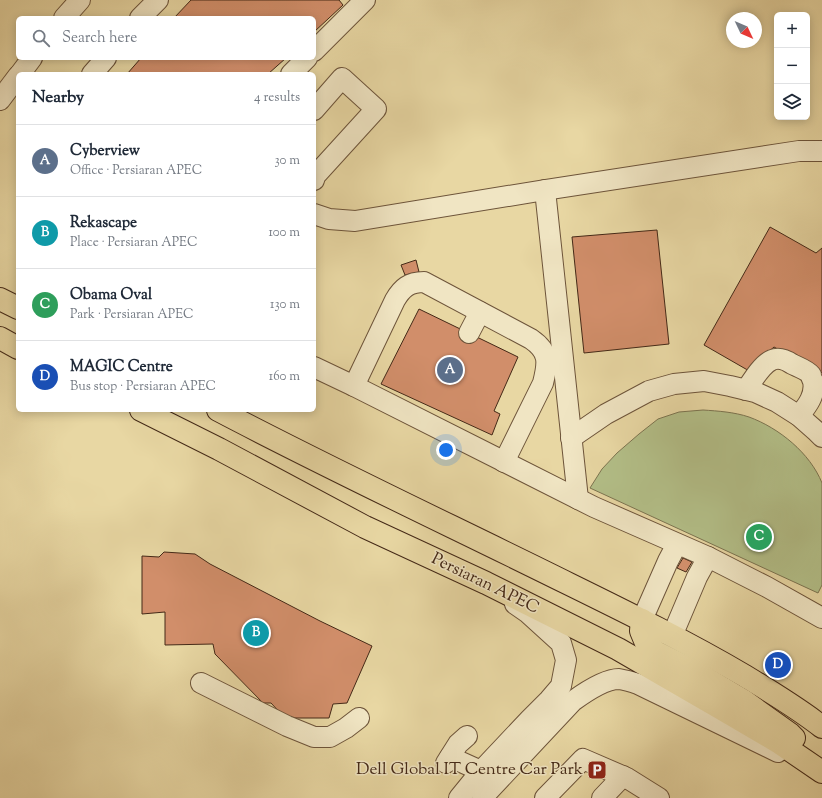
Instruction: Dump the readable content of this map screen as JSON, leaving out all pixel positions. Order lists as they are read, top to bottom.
{
  "streets": {
    "main road": ["Persiaran APEC"]
  },
  "places": {
    "parking": ["Dell Global IT Centre Car Park"]
  },
  "north": "bottom right",
  "page": {
    "map_buttons": ["+", "−"],
    "search": "Search here",
    "heading": ["Nearby", "4 results"],
    "list": [
      {
        "mark": "A",
        "name": "Cyberview",
        "note": "Office · Persiaran APEC",
        "value": "30 m"
      },
      {
        "mark": "B",
        "name": "Rekascape",
        "note": "Place · Persiaran APEC",
        "value": "100 m"
      },
      {
        "mark": "C",
        "name": "Obama Oval",
        "note": "Park · Persiaran APEC",
        "value": "130 m"
      },
      {
        "mark": "D",
        "name": "MAGIC Centre",
        "note": "Bus stop · Persiaran APEC",
        "value": "160 m"
      }
    ],
    "pins": [
      "A",
      "C",
      "B",
      "D"
    ]
  }
}
